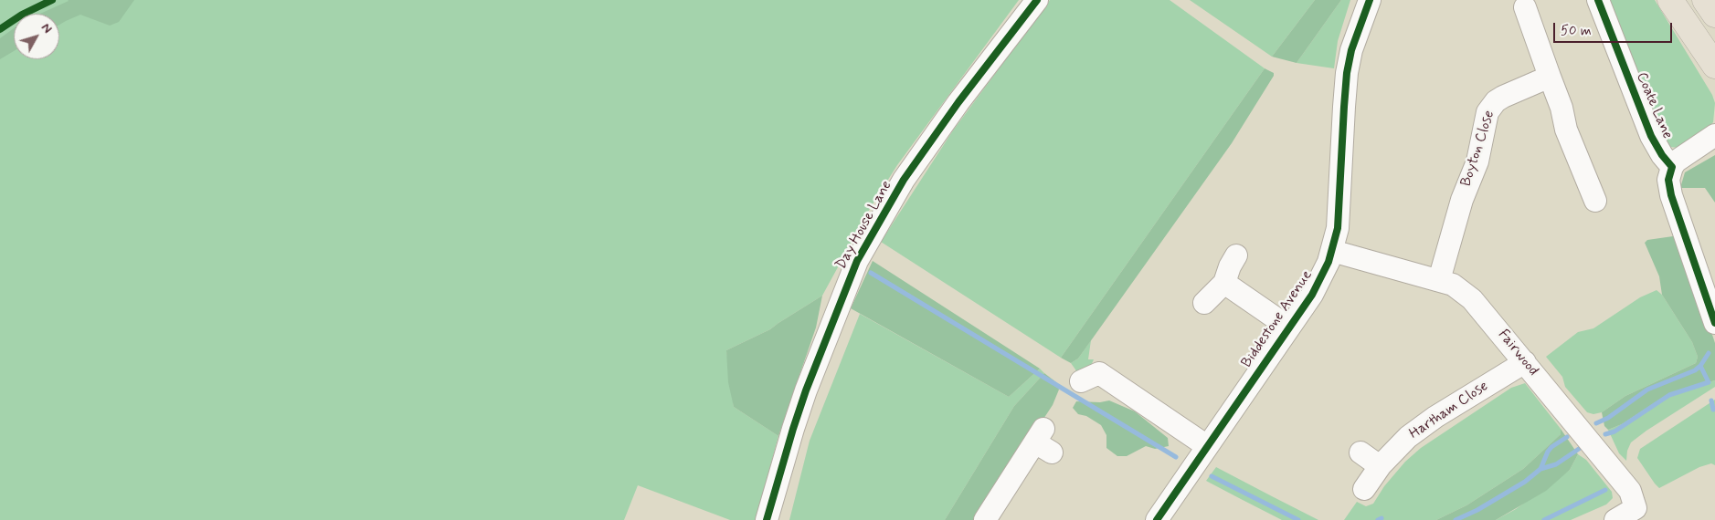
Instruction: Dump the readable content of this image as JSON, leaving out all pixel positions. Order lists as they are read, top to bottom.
{
  "streets": {
    "street": [
      "Coate Lane",
      "Boyton Close",
      "Day House Lane",
      "Biddestone Avenue",
      "Fairwood",
      "Hartham Close"
    ]
  },
  "crossings": [
    ["Boyton Close", "Fairwood"],
    ["Biddestone Avenue", "Fairwood"],
    ["Fairwood", "Hartham Close"]
  ],
  "scale_bar": "50 m",
  "north": "top right"
}
